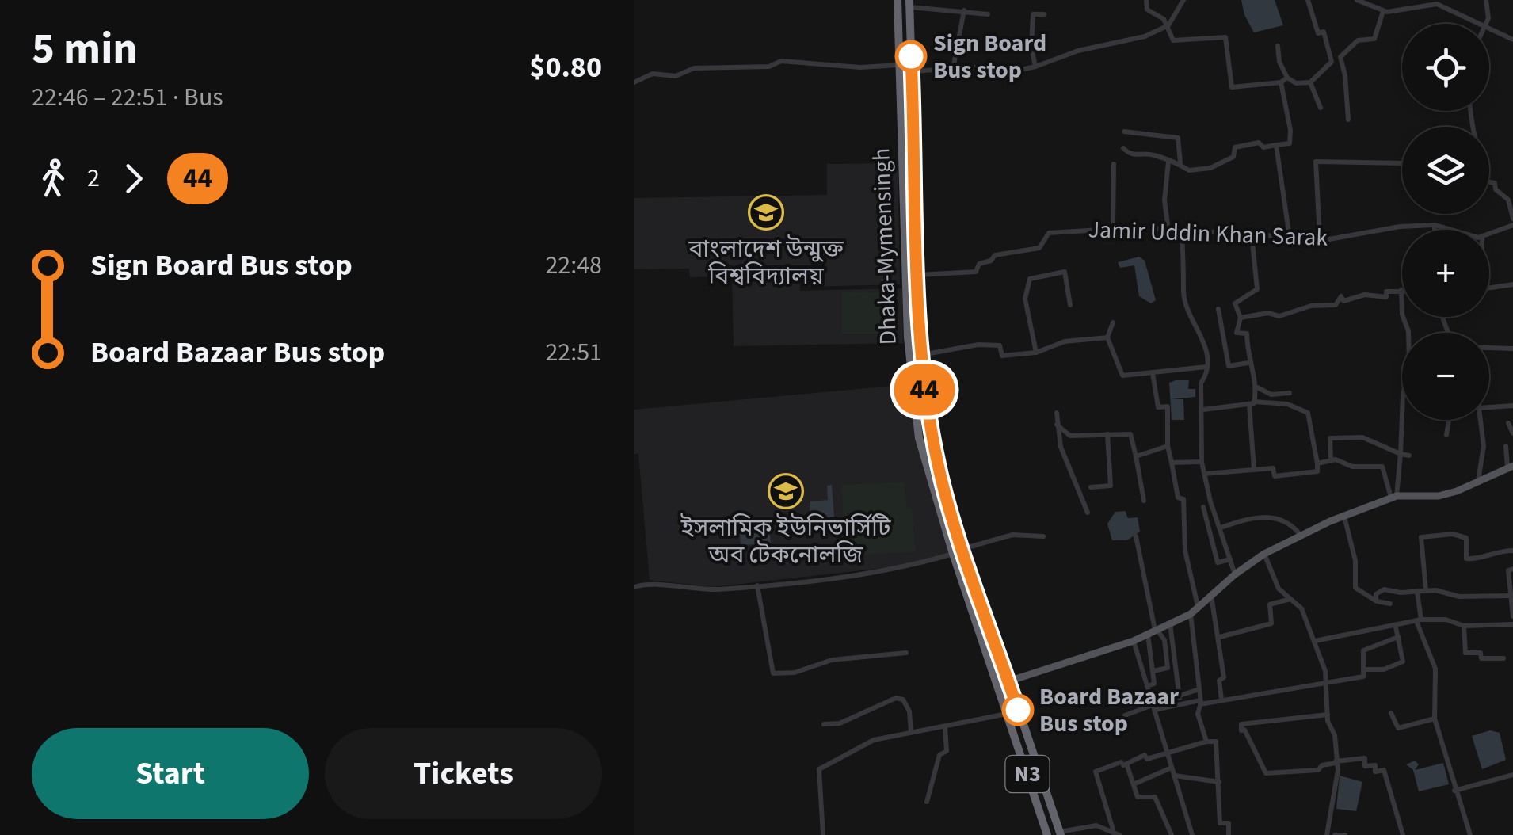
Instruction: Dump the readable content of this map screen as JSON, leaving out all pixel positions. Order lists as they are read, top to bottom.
{
  "streets": {
    "highway": ["Dhaka-Mymensingh", "N3"],
    "street": ["Jamir Uddin Khan Sarak"]
  },
  "crossings": [
    ["Jamir Uddin Khan Sarak", "N3"],
    ["Dhaka-Mymensingh", "N3"]
  ],
  "places": {
    "other": ["Sign Board Bus stop", "Board Bazaar Bus stop"],
    "school or university": ["বাংলাদেশ উন্মুক্ত বিশ্ববিদ্যালয়", "ইসলামিক ইউনিভার্সিটি অব টেকনোলজি"]
  },
  "lines": ["bus line 44"],
  "page": {
    "heading": ["5 min", "22:46 – 22:51 · Bus", "$0.80"],
    "on_map": "44",
    "map_buttons": ["+", "−"],
    "legs": ["2", "44"],
    "list": [
      {
        "name": "Sign Board Bus stop",
        "value": "22:48"
      },
      {
        "name": "Board Bazaar Bus stop",
        "value": "22:51"
      }
    ],
    "buttons": ["Start", "Tickets"]
  }
}
